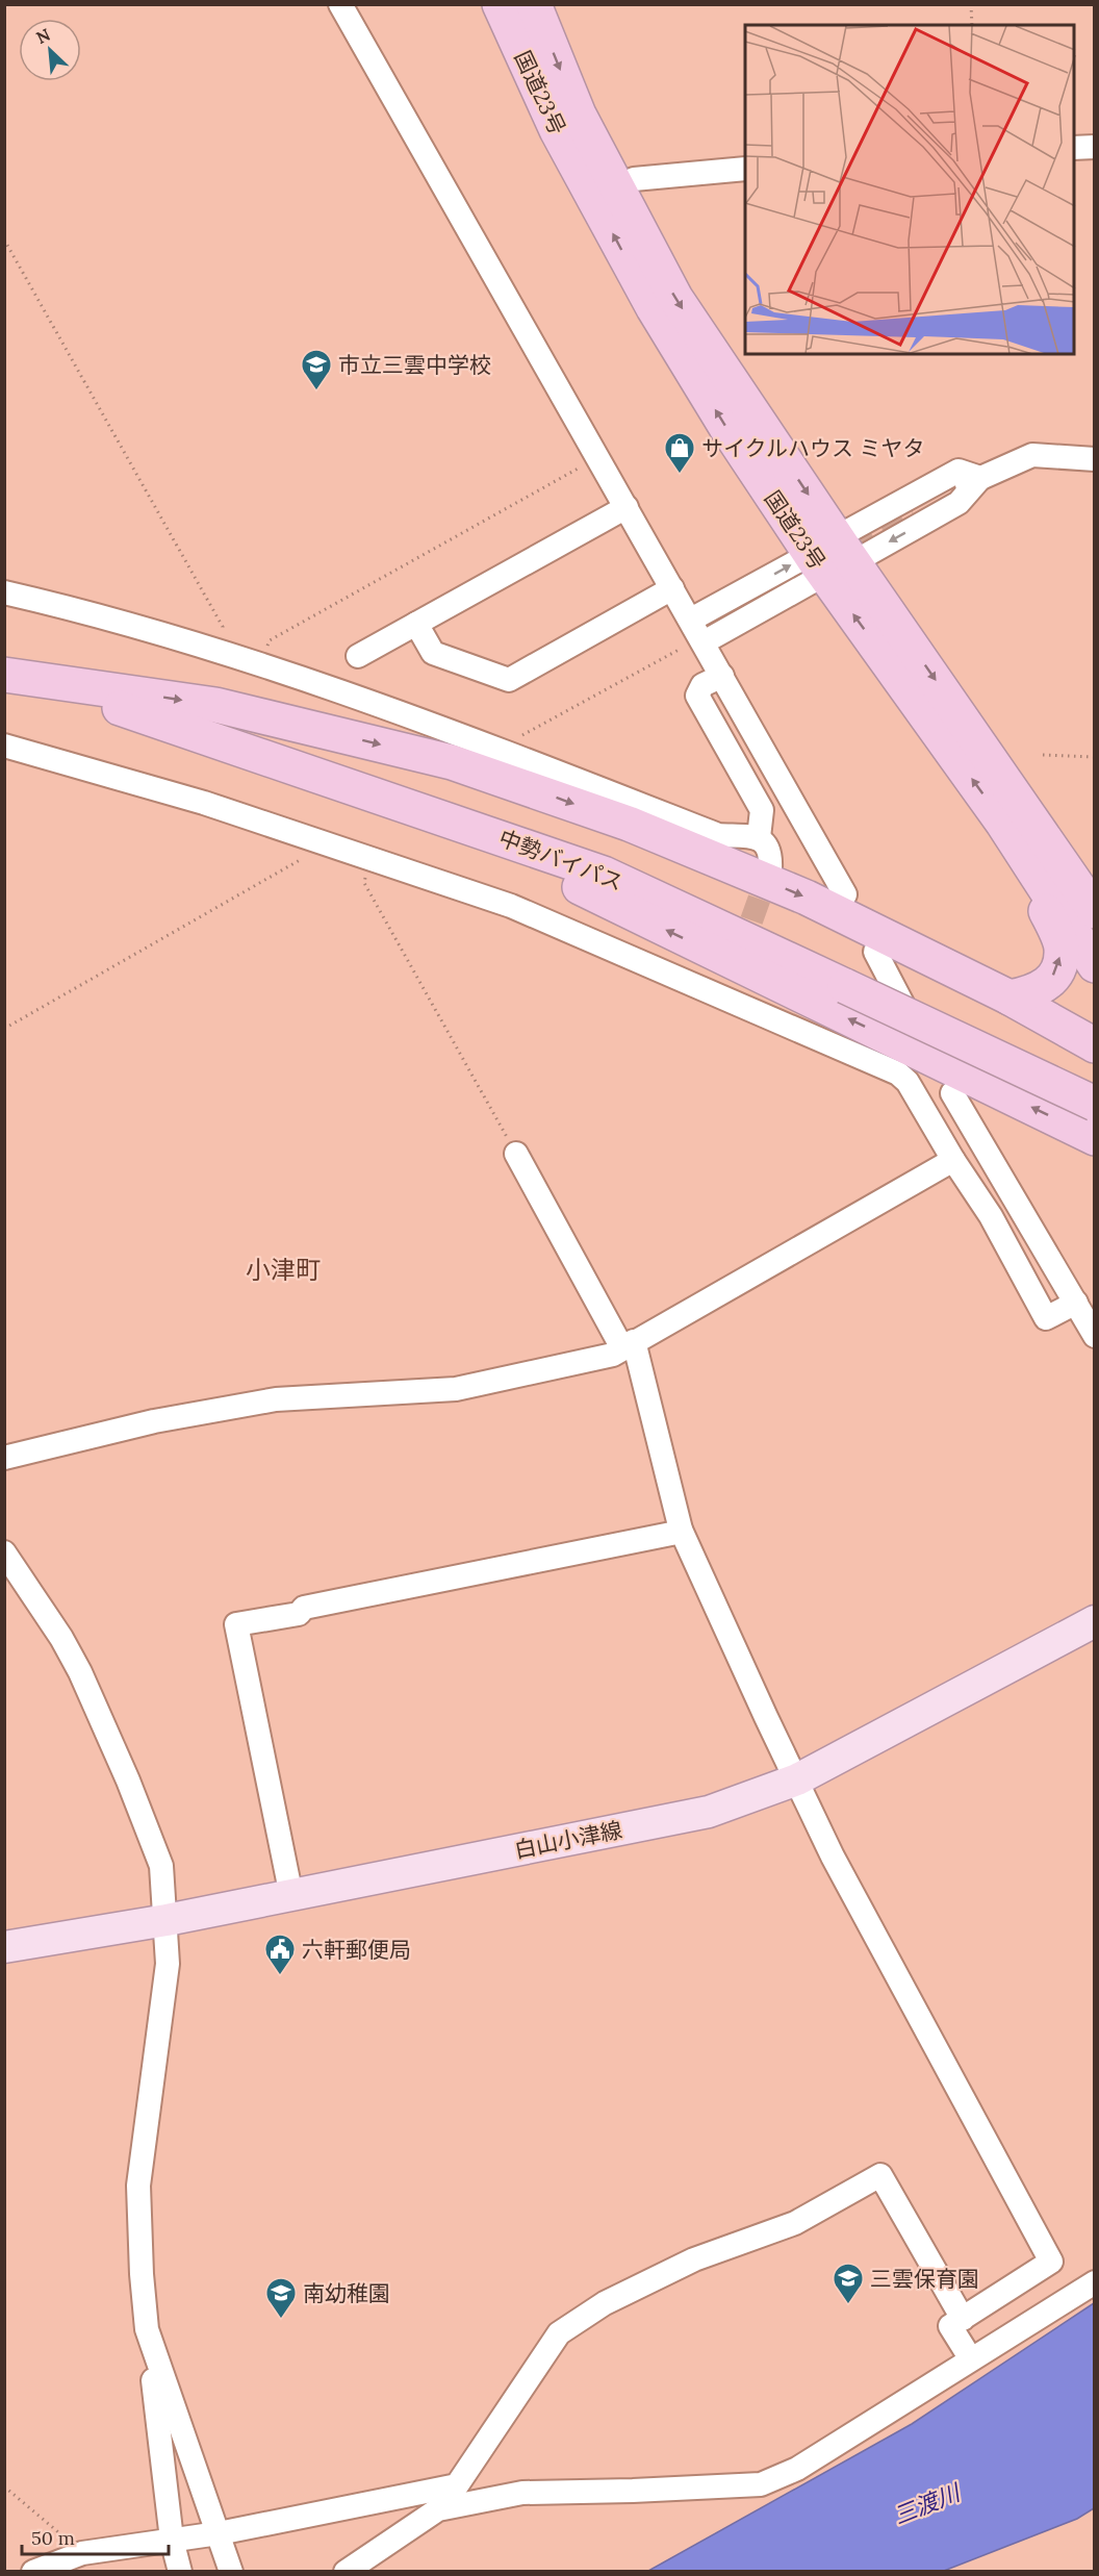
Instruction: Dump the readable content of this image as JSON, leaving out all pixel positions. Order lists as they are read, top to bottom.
{
  "streets": {
    "highway": ["国道23号", "中勢バイパス"],
    "main road": ["白山小津線"]
  },
  "districts": ["小津町"],
  "water": ["三渡川"],
  "places": {
    "school or university": ["市立三雲中学校", "三雲保育園", "南幼稚園"],
    "shop": ["サイクルハウス ミヤタ"],
    "public building": ["六軒郵便局"]
  },
  "scale_bar": "50 m",
  "north": "top left"
}
